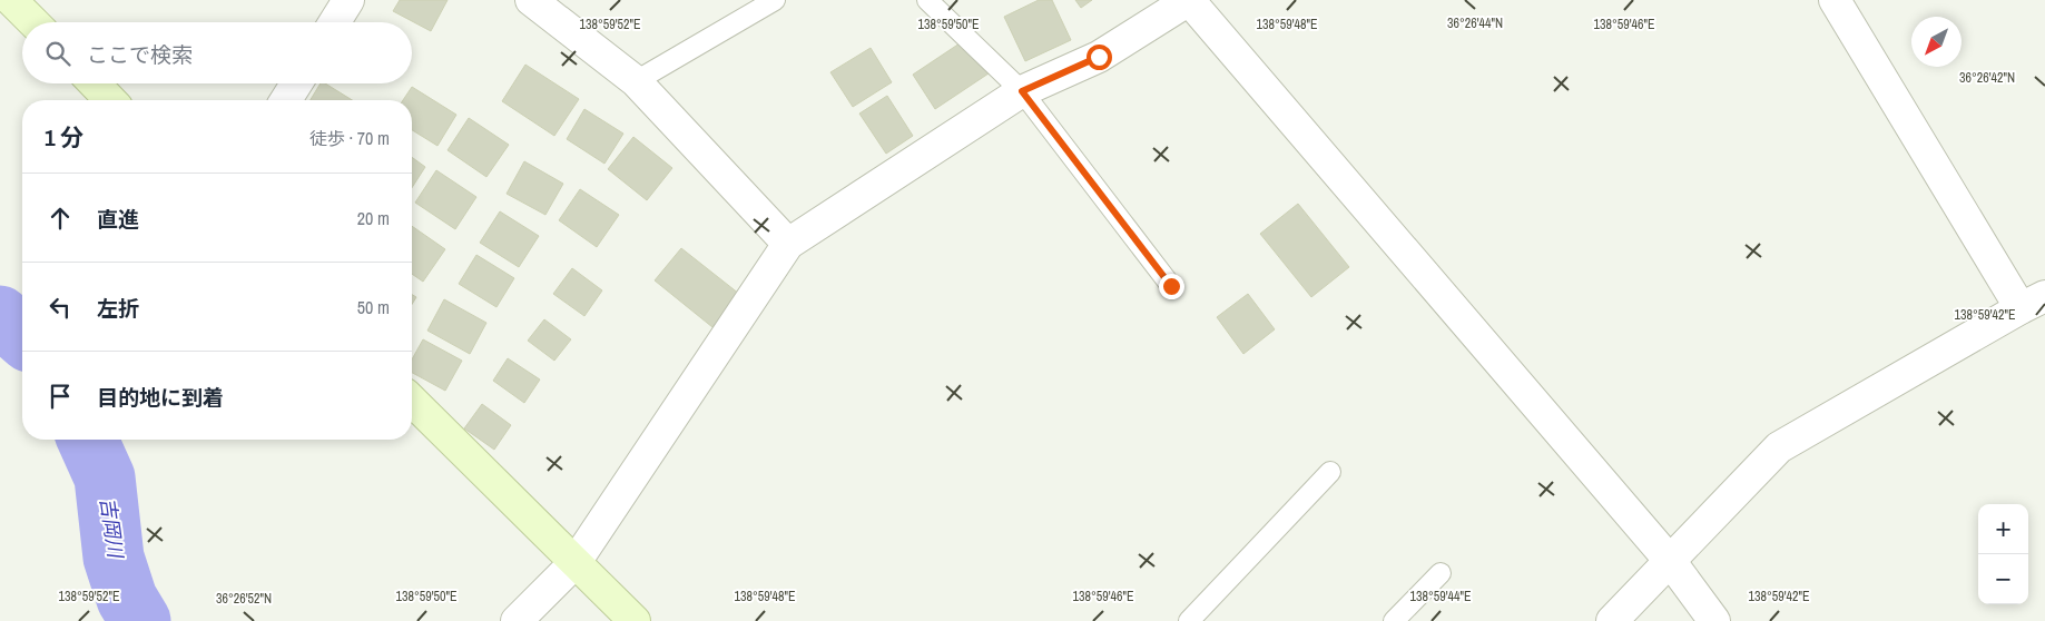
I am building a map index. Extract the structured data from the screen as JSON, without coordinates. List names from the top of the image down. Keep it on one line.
{"water":["吉岡川"],"north":"bottom left","page":{"search":"ここで検索","heading":["1 分","徒歩 · 70 m"],"list":[["直進","20 m"],["左折","50 m"],"目的地に到着"],"map_buttons":["+","−"]},"coordinates":["36°26'44\"N","138°59'52\"E","138°59'50\"E","138°59'48\"E","138°59'46\"E","36°26'42\"N","138°59'42\"E","138°59'44\"E","36°26'52\"N"]}
